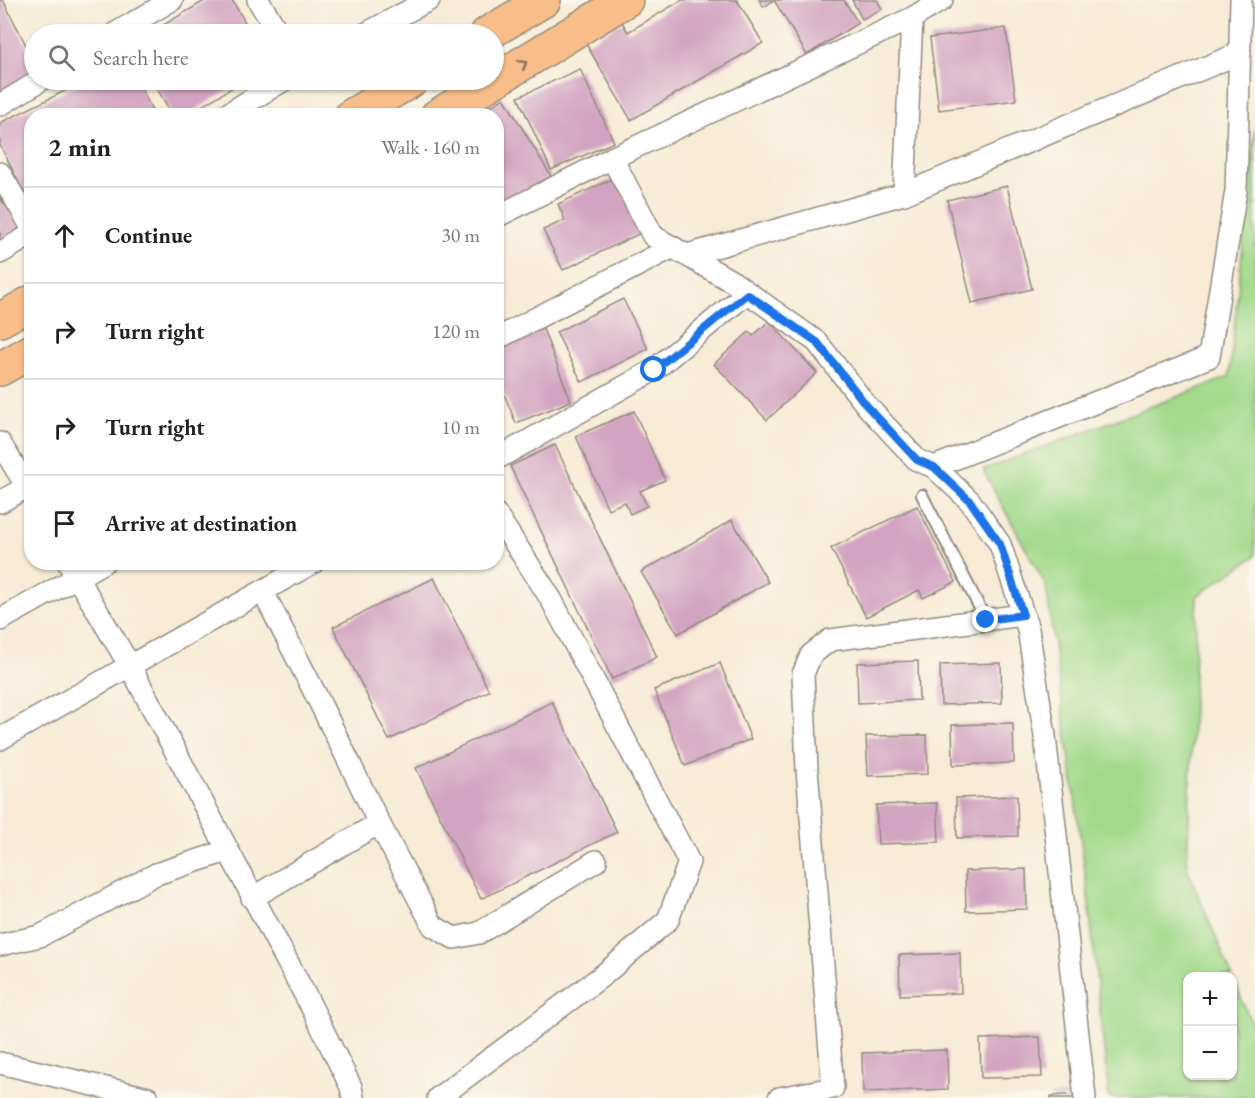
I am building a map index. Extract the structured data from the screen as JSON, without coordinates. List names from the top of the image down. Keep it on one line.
{"page":{"search":"Search here","heading":["2 min","Walk · 160 m"],"list":[["Continue","30 m"],["Turn right","120 m"],["Turn right","10 m"],"Arrive at destination"],"map_buttons":["+","−"]}}
